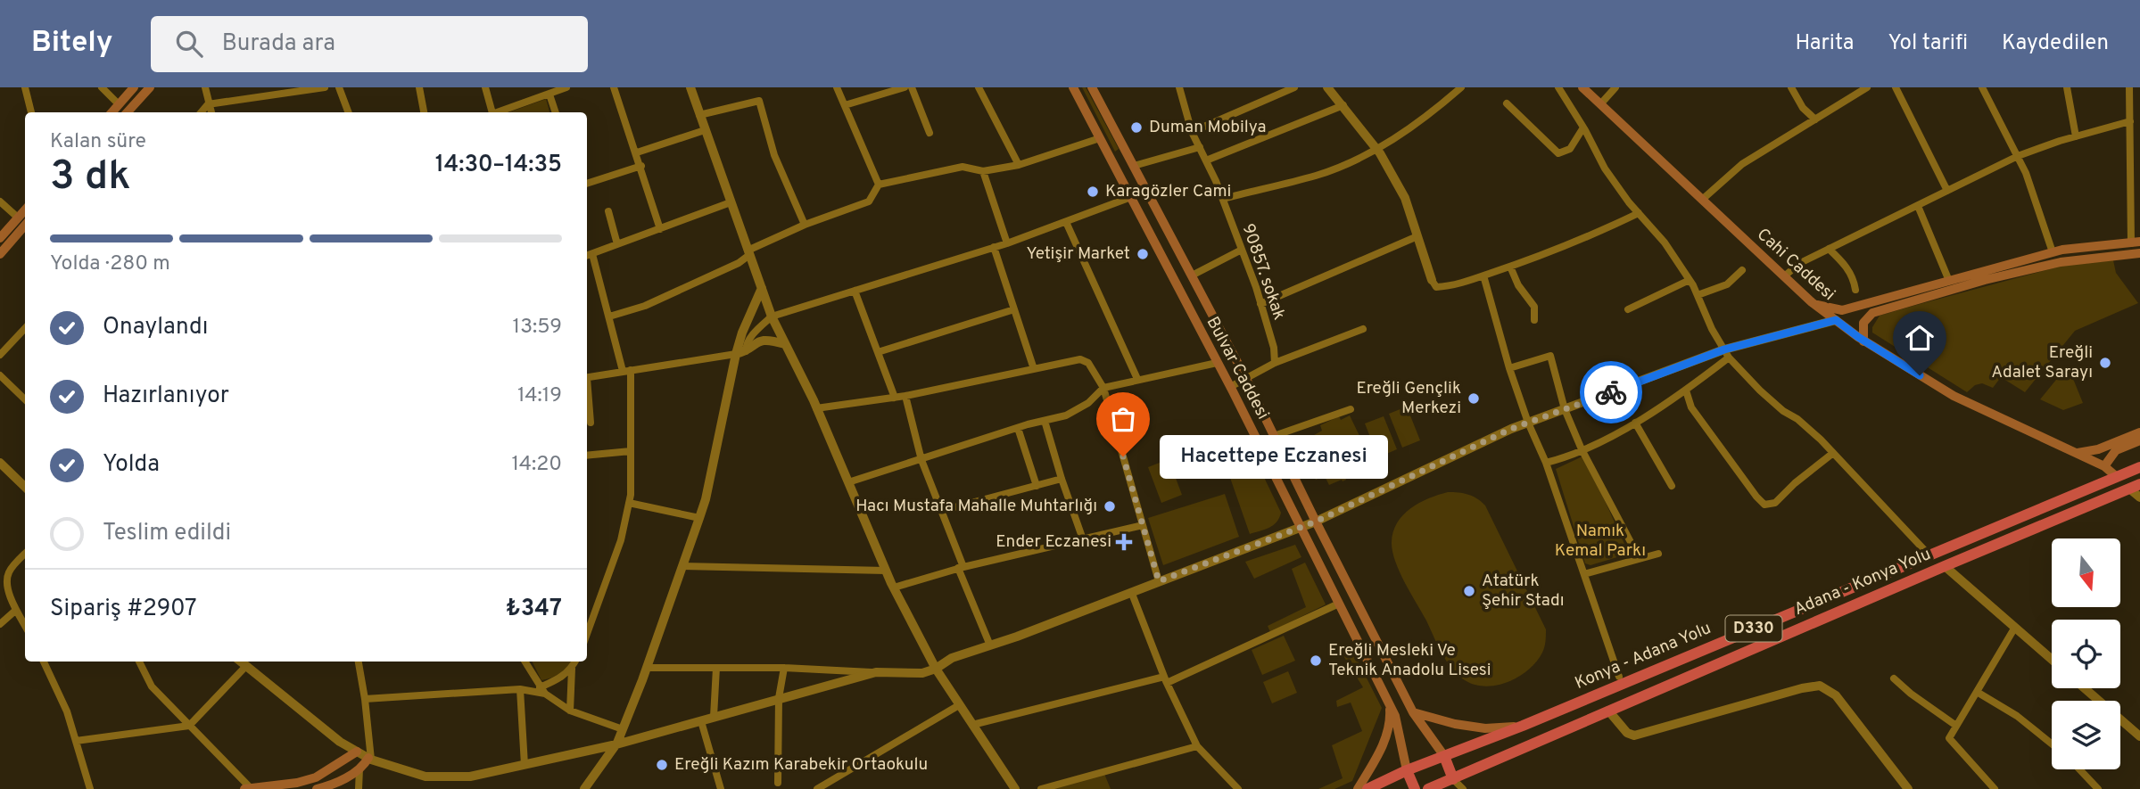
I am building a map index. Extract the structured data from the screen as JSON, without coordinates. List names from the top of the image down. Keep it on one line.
{"streets":{"highway":["Adana - Konya Yolu","D330","Konya - Adana Yolu"],"main road":["Cahi Caddesi","Bulvar Caddesi"],"street":["90857. sokak"]},"crossings":[["Cahi Caddesi","Konya - Adana Yolu"],["Bulvar Caddesi","Konya - Adana Yolu"]],"parks":["Namık Kemal Parkı"],"places":{"other":["Duman Mobilya","Karagözler Cami","Yetişir Market","Ereğli Adalet Sarayı","Ereğli Gençlik Merkezi","Hacettepe Eczanesi","Hacı Mustafa Mahalle Muhtarlığı","Atatürk Şehir Stadı","Ereğli Mesleki Ve Teknik Anadolu Lisesi","Ereğli Kazım Karabekir Ortaokulu"],"health":["Ender Eczanesi"]},"north":"bottom","page":{"header":"Bitely","search":"Burada ara","nav":["Harita","Yol tarifi","Kaydedilen"],"heading":["3 dk","Kalan süre","14:30–14:35"],"panel":["Sipariş #2907","₺347"],"bar":"Yolda · 280 m","list":[["Onaylandı","13:59"],["Hazırlanıyor","14:19"],["Yolda","14:20"],"Teslim edildi"],"bubble":"Hacettepe Eczanesi"}}
